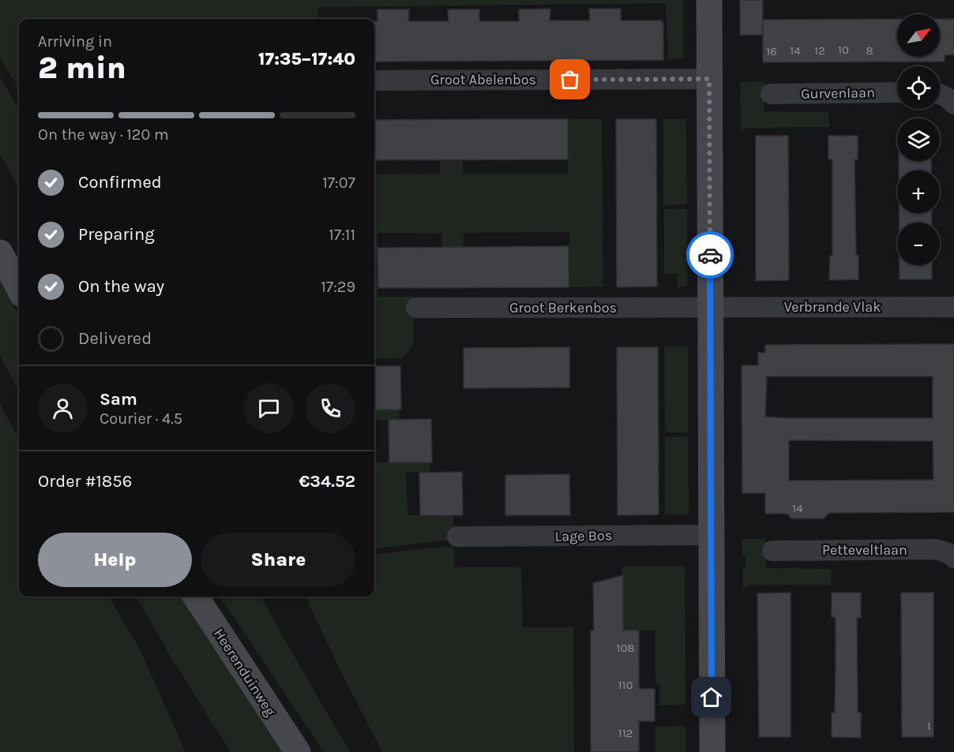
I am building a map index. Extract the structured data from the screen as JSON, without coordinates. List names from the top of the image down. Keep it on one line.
{"streets":{"street":["Groot Abelenbos","Gurvenlaan","Verbrande Vlak","Groot Berkenbos","Lage Bos","Petteveltlaan","Heerenduinweg"]},"crossings":[["Verbrande Vlak","Groot Berkenbos"]],"house_numbers":["10","14","12","8","16","14","108","110","1","112"],"north":"top right","page":{"map_buttons":["+","−"],"heading":["2 min","Arriving in","17:35–17:40"],"panel":["Sam","Courier · 4.5","Order #1856","€34.52"],"bar":"On the way · 120 m","list":[["Confirmed","17:07"],["Preparing","17:11"],["On the way","17:29"],"Delivered"],"buttons":["Help","Share"]}}
